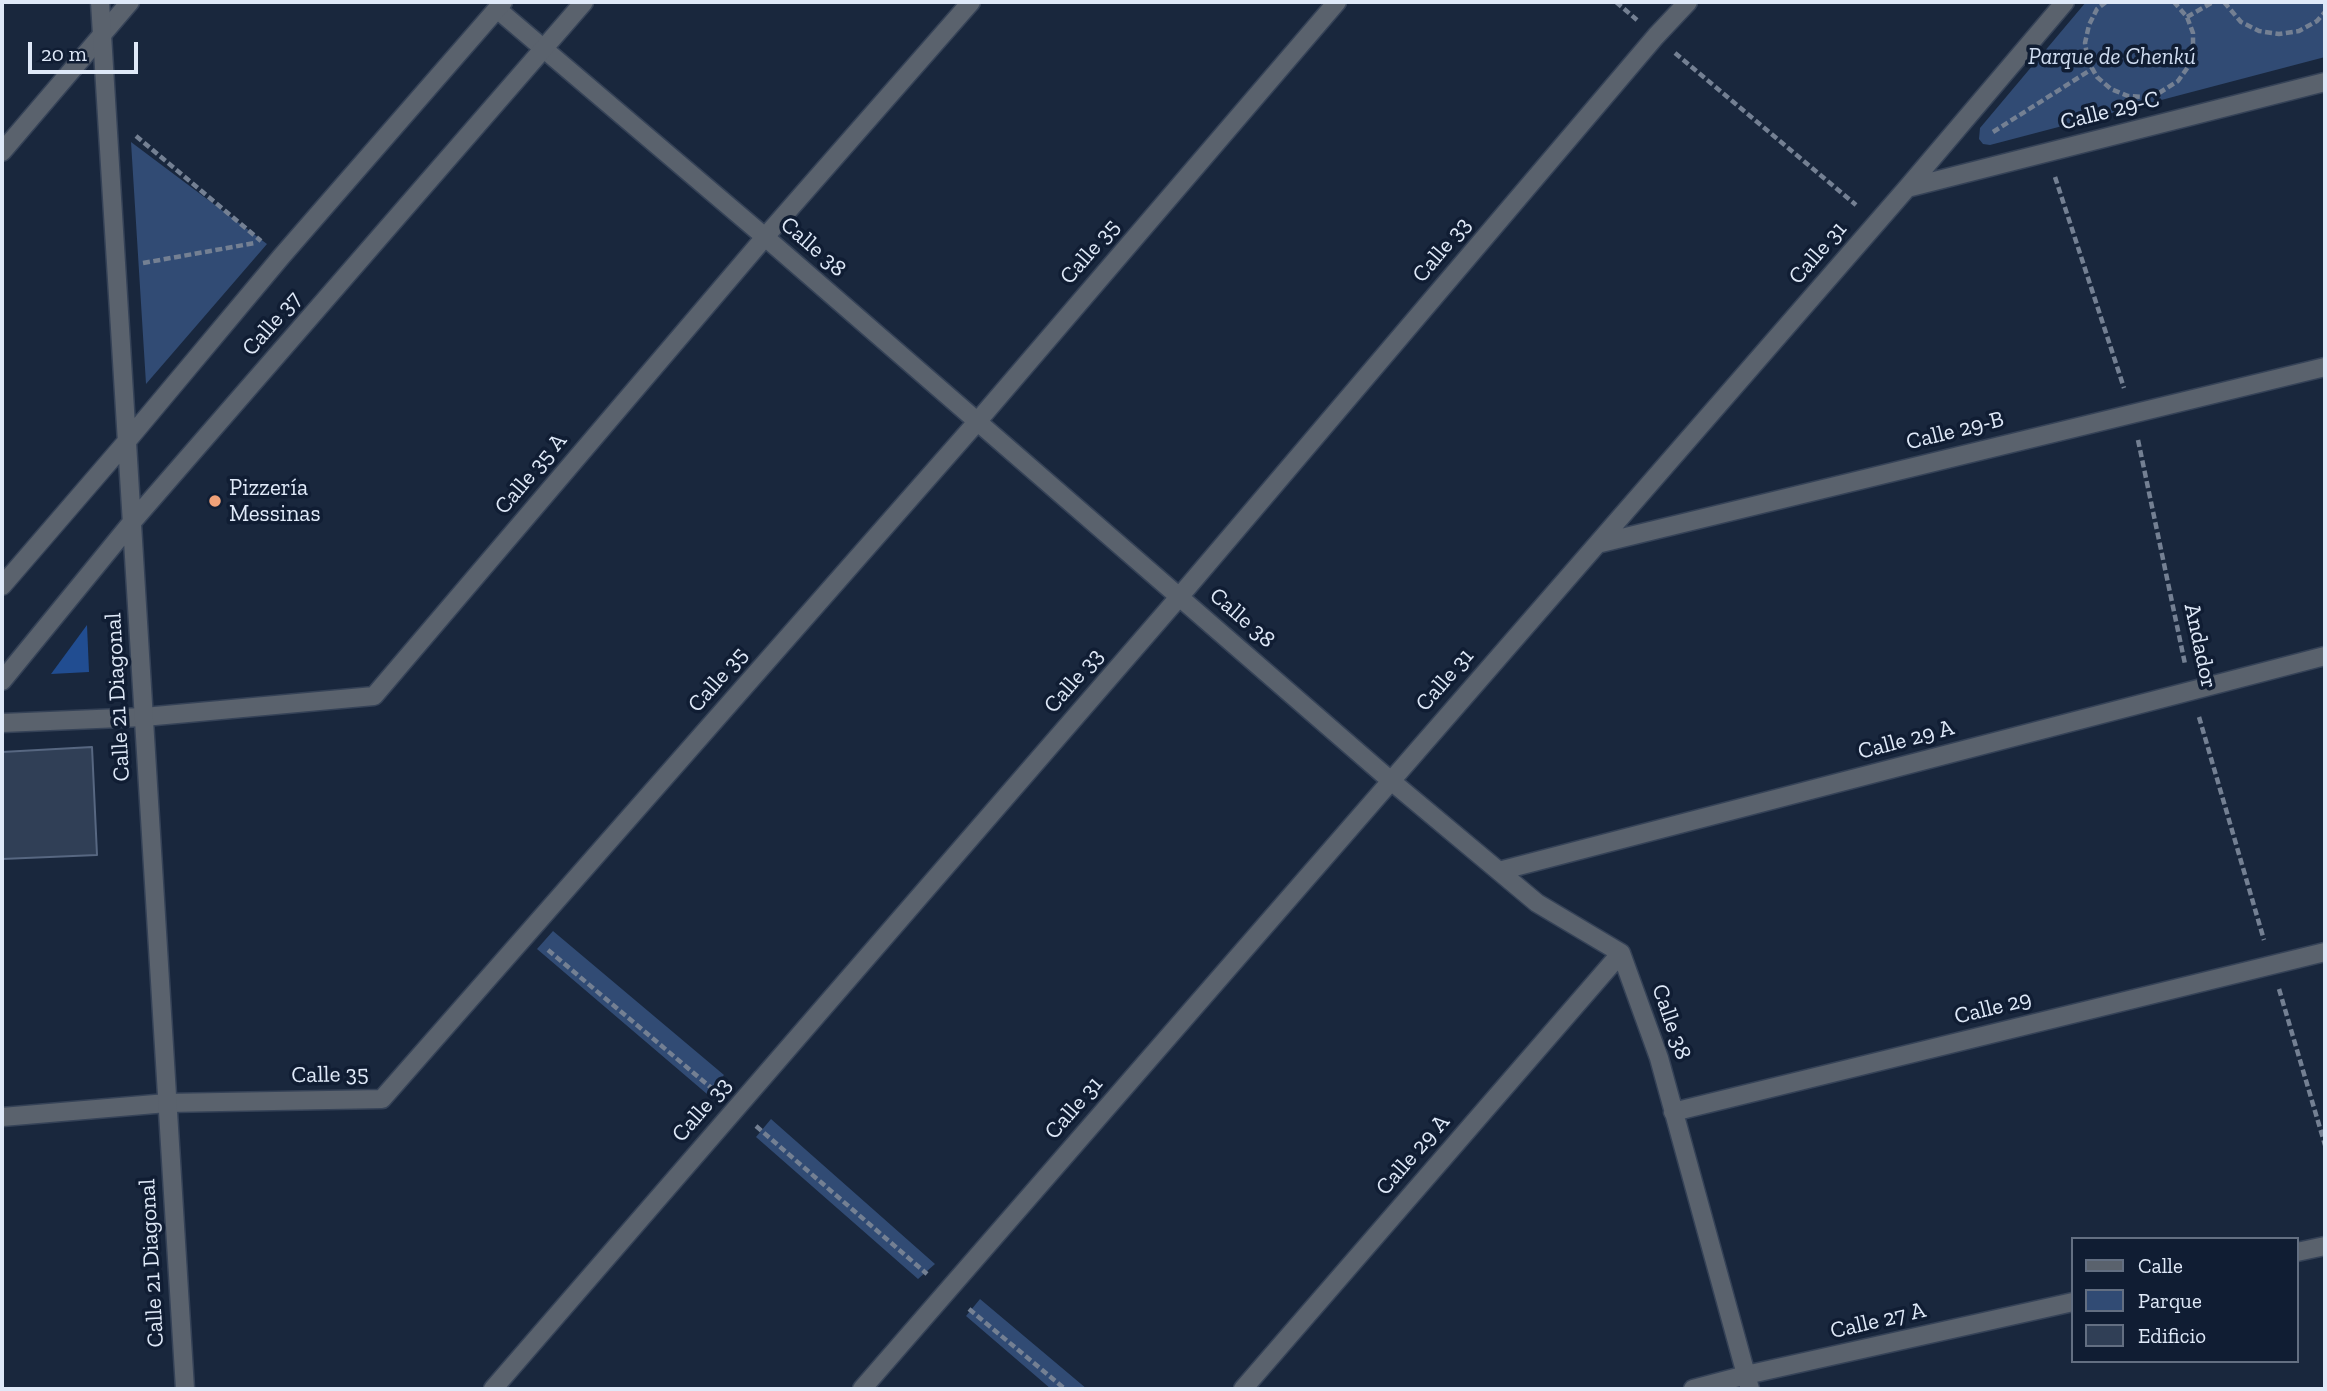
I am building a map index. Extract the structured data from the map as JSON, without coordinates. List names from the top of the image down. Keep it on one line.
{"streets":{"street":["Calle 29-C","Calle 38","Calle 33","Calle 35","Calle 31","Calle 37","Calle 29-B","Calle 35 A","Calle 21 Diagonal","Calle 29 A","Calle 29","Calle 27 A"],"path":["Andador"]},"crossings":[["Calle 29-C","Calle 31"],["Calle 29-C","Andador"],["Calle 38","Calle 33"],["Calle 38","Calle 35"],["Calle 38","Calle 31"],["Calle 38","Calle 37"],["Calle 38","Calle 35 A"],["Calle 38","Calle 29 A"],["Calle 38","Calle 29"],["Calle 38","Calle 27 A"],["Calle 35","Calle 21 Diagonal"],["Calle 31","Calle 29-B"],["Calle 37","Calle 21 Diagonal"],["Calle 29-B","Andador"],["Calle 35 A","Calle 21 Diagonal"],["Andador","Calle 29 A"],["Andador","Calle 29"]],"parks":["Parque de Chenkú"],"places":["Pizzería Messinas"],"legend":["Calle","Parque","Edificio"],"scale_bar":"20 m"}
